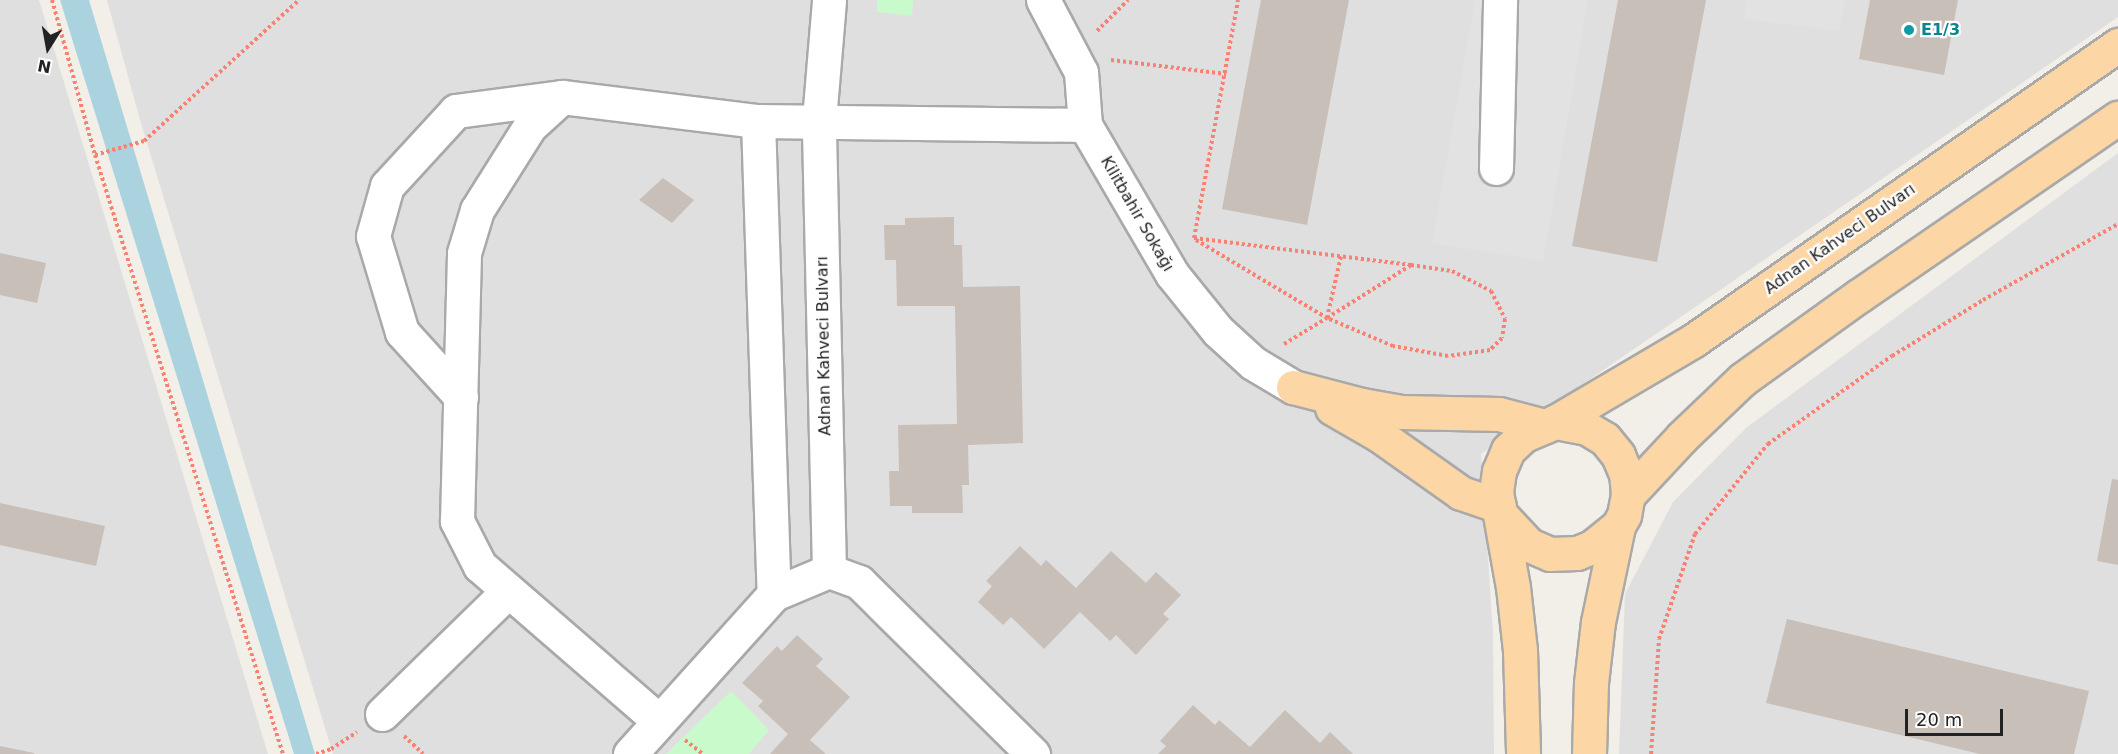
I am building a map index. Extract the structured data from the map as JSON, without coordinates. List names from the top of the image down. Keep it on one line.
{"streets":{"main road":["Adnan Kahveci Bulvarı"],"street":["Kilitbahir Sokağı"]},"places":["E1/3"],"scale_bar":"20 m","north":"bottom"}
